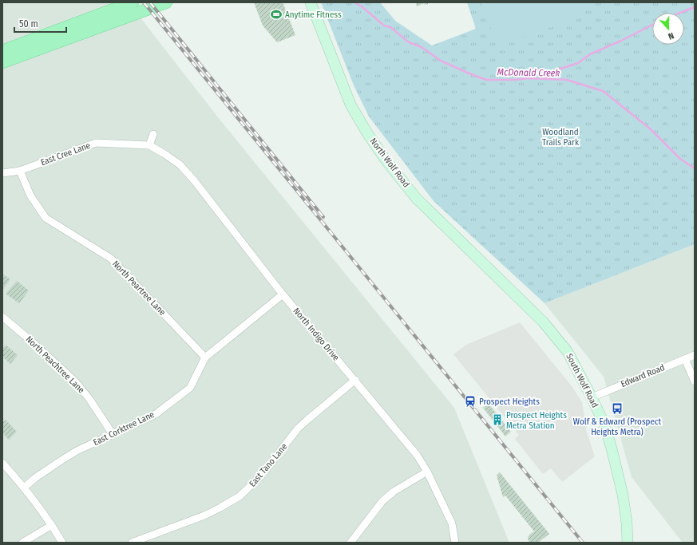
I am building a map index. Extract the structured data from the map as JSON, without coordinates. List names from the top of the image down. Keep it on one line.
{"streets":{"main road":["North Wolf Road","South Wolf Road"],"street":["East Cree Lane","North Peartree Lane","North Indigo Drive","North Peachtree Lane","Edward Road","East Corktree Lane","East Tano Lane"]},"crossings":[["East Cree Lane","North Peartree Lane"],["East Cree Lane","North Indigo Drive"],["North Wolf Road","South Wolf Road"],["North Peartree Lane","East Corktree Lane"],["North Indigo Drive","East Corktree Lane"],["North Indigo Drive","East Tano Lane"],["North Peachtree Lane","East Corktree Lane"],["Edward Road","South Wolf Road"]],"water":["McDonald Creek"],"parks":["Woodland Trails Park"],"places":{"sports":["Anytime Fitness"],"station":["Prospect Heights"],"bus stop":["Wolf & Edward (Prospect Heights Metra)"],"building":["Prospect Heights Metra Station"]},"scale_bar":"50 m","north":"bottom"}
